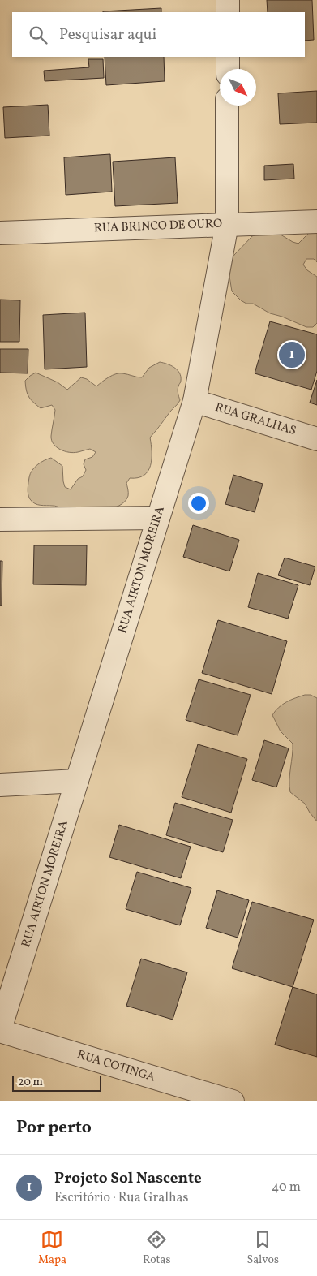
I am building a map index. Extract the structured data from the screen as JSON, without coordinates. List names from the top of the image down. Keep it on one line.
{"streets":{"street":["RUA BRINCO DE OURO","RUA GRALHAS","RUA AIRTON MOREIRA","RUA COTINGA"]},"crossings":[["RUA BRINCO DE OURO","RUA AIRTON MOREIRA"],["RUA GRALHAS","RUA AIRTON MOREIRA"],["RUA AIRTON MOREIRA","RUA COTINGA"]],"scale_bar":"20 m","north":"bottom right","page":{"search":"Pesquisar aqui","pins":"1","scale":"20 m","heading":"Por perto","list":[{"mark":"1","name":"Projeto Sol Nascente","note":"Escritório · Rua Gralhas","value":"40 m"}],"nav":["Mapa","Rotas","Salvos"]}}
